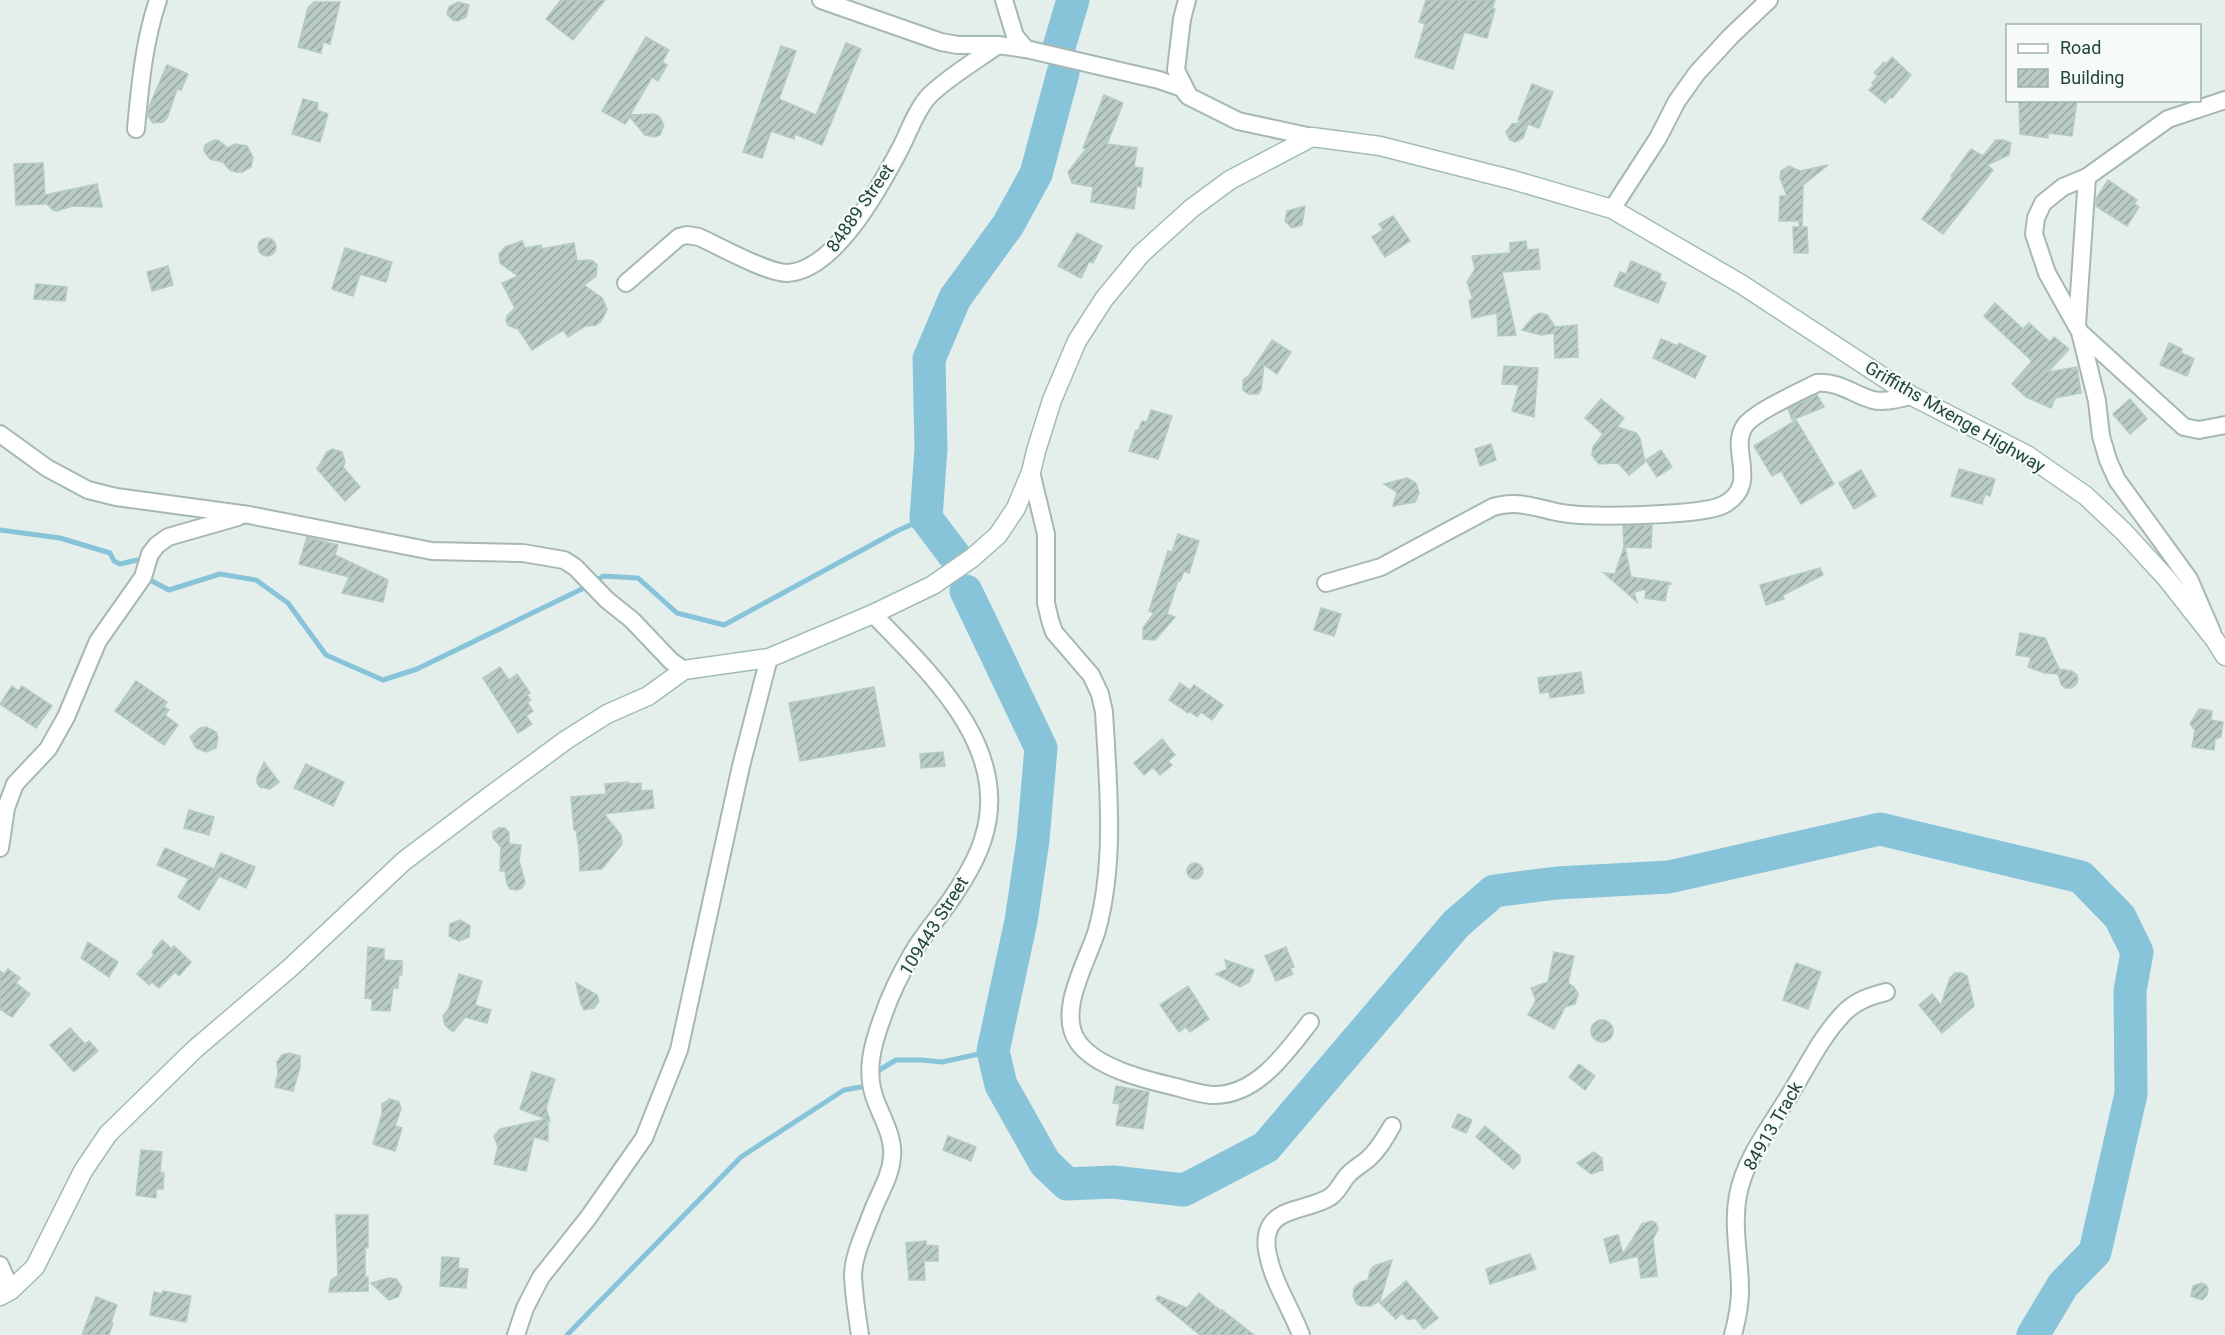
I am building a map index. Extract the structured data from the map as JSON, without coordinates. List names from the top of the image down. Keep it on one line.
{"streets":{"street":["84889 Street","Griffiths Mxenge Highway","109443 Street","84913 Track"]},"legend":["Road","Building"]}
